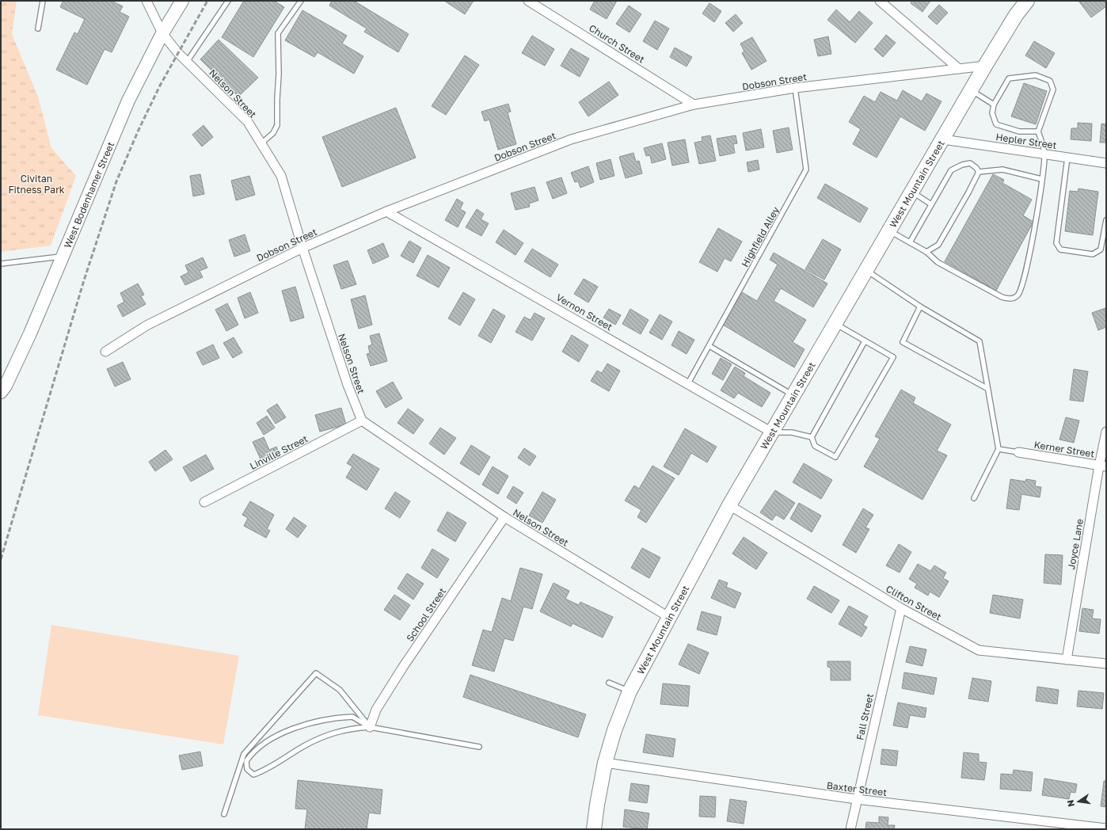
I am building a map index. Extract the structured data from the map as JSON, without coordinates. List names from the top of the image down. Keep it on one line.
{"streets":{"main road":["West Mountain Street","West Bodenhamer Street"],"street":["Church Street","Dobson Street","Nelson Street","Hepler Street","Vernon Street","Kerner Street","Linville Street","Joyce Lane","Clifton Street","School Street","Fall Street","Baxter Street"],"lane":["Highfield Alley"]},"crossings":[["Church Street","Dobson Street"],["Dobson Street","Nelson Street"],["Dobson Street","West Mountain Street"],["Dobson Street","Highfield Alley"],["Dobson Street","Vernon Street"],["Nelson Street","West Mountain Street"],["Nelson Street","West Bodenhamer Street"],["Nelson Street","Linville Street"],["Nelson Street","School Street"],["Hepler Street","West Mountain Street"],["West Mountain Street","Vernon Street"],["West Mountain Street","Clifton Street"],["West Mountain Street","Baxter Street"],["Highfield Alley","Vernon Street"],["Kerner Street","Joyce Lane"],["Joyce Lane","Clifton Street"],["Clifton Street","Fall Street"],["Fall Street","Baxter Street"]],"parks":["Civitan Fitness Park"],"north":"left"}
